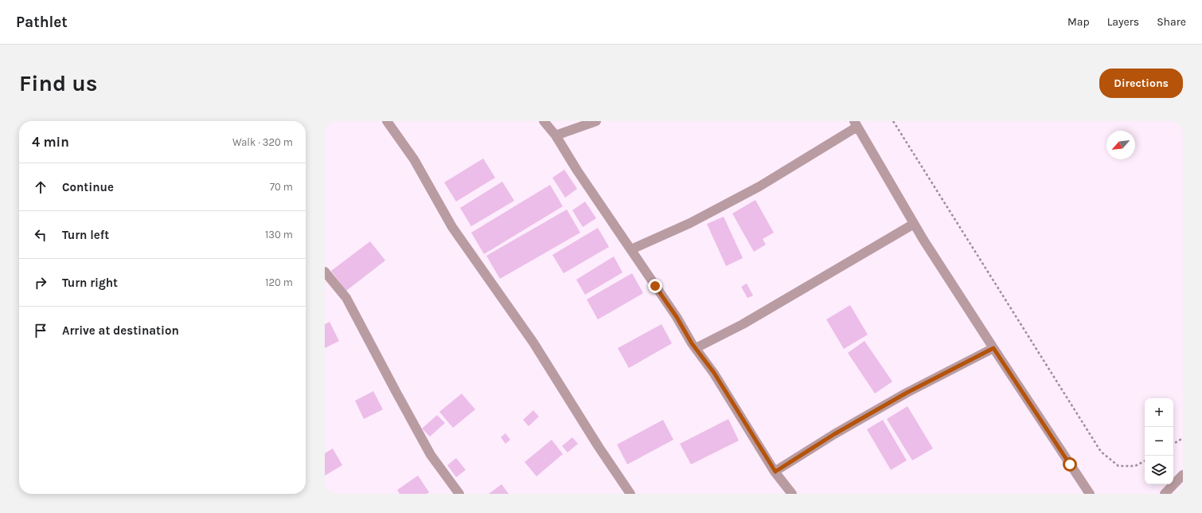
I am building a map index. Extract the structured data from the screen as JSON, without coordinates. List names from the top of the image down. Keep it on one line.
{"north":"bottom left","page":{"header":"Pathlet","nav":["Map","Layers","Share"],"buttons":"Directions","title":"Find us","heading":["4 min","Walk · 320 m"],"list":[["Continue","70 m"],["Turn left","130 m"],["Turn right","120 m"],"Arrive at destination"],"map_buttons":["+","−"]}}
